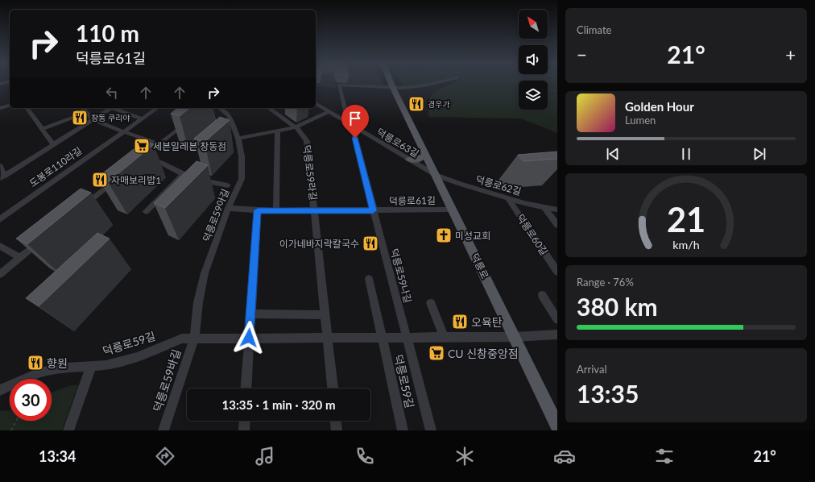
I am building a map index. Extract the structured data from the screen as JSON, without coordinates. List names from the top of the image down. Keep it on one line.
{"streets":{"main road":["덕릉로"],"street":["덕릉로63길","도봉로110라길","덕릉로59라길","덕릉로62길","덕릉로61길","덕릉로59아길","덕릉로60길","덕릉로59나길","덕릉로59길","덕릉로59바길"]},"crossings":[["덕릉로63길","덕릉로62길"],["덕릉로63길","덕릉로"],["덕릉로63길","덕릉로59나길"],["덕릉로59라길","덕릉로61길"],["덕릉로59라길","덕릉로59길"],["덕릉로62길","덕릉로60길"],["덕릉로62길","덕릉로"],["덕릉로61길","덕릉로59아길"],["덕릉로61길","덕릉로"],["덕릉로61길","덕릉로59나길"],["덕릉로59아길","덕릉로59길"],["덕릉로59아길","덕릉로59바길"],["덕릉로","덕릉로59길"],["덕릉로59나길","덕릉로59길"],["덕릉로59길","덕릉로59바길"]],"places":{"restaurant":["경우가","창동 쿠리야","자매보리밥1","이가네바지락칼국수","오육탄","향원"],"supermarket":["세븐일레븐 창동점","CU 신창중앙점"],"church":["미성교회"]},"north":"top left","page":{"tile":["Climate",["Range · 76%","380 km"],["Arrival","13:35"]],"turn":["110 m","덕릉로61길"],"heat":["−","21°","+"],"song":["Golden Hour","Lumen"],"limit":"30","trip":"13:35 · 1 min · 320 m","tabs":["13:34","21°"],"gauge":["21","km/h"]}}
